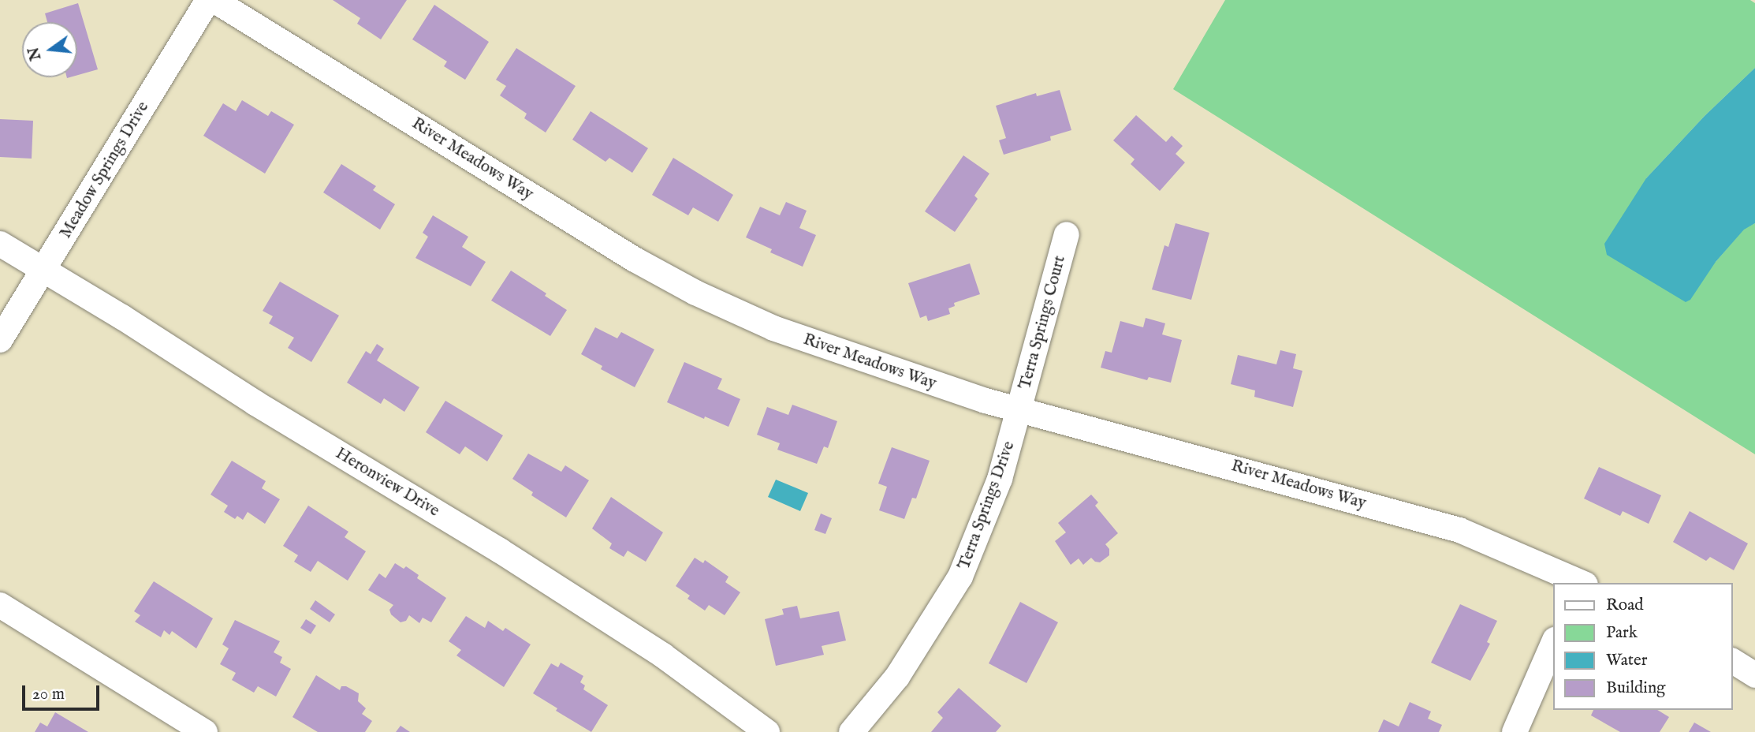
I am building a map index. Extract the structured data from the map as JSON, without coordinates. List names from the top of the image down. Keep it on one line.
{"streets":{"street":["River Meadows Way","Meadow Springs Drive","Terra Springs Court","Heronview Drive","Terra Springs Drive"]},"crossings":[["River Meadows Way","Terra Springs Court"],["River Meadows Way","Terra Springs Drive"],["Meadow Springs Drive","Heronview Drive"],["Terra Springs Court","Terra Springs Drive"]],"legend":["Road","Park","Water","Building"],"scale_bar":"20 m","north":"left"}
